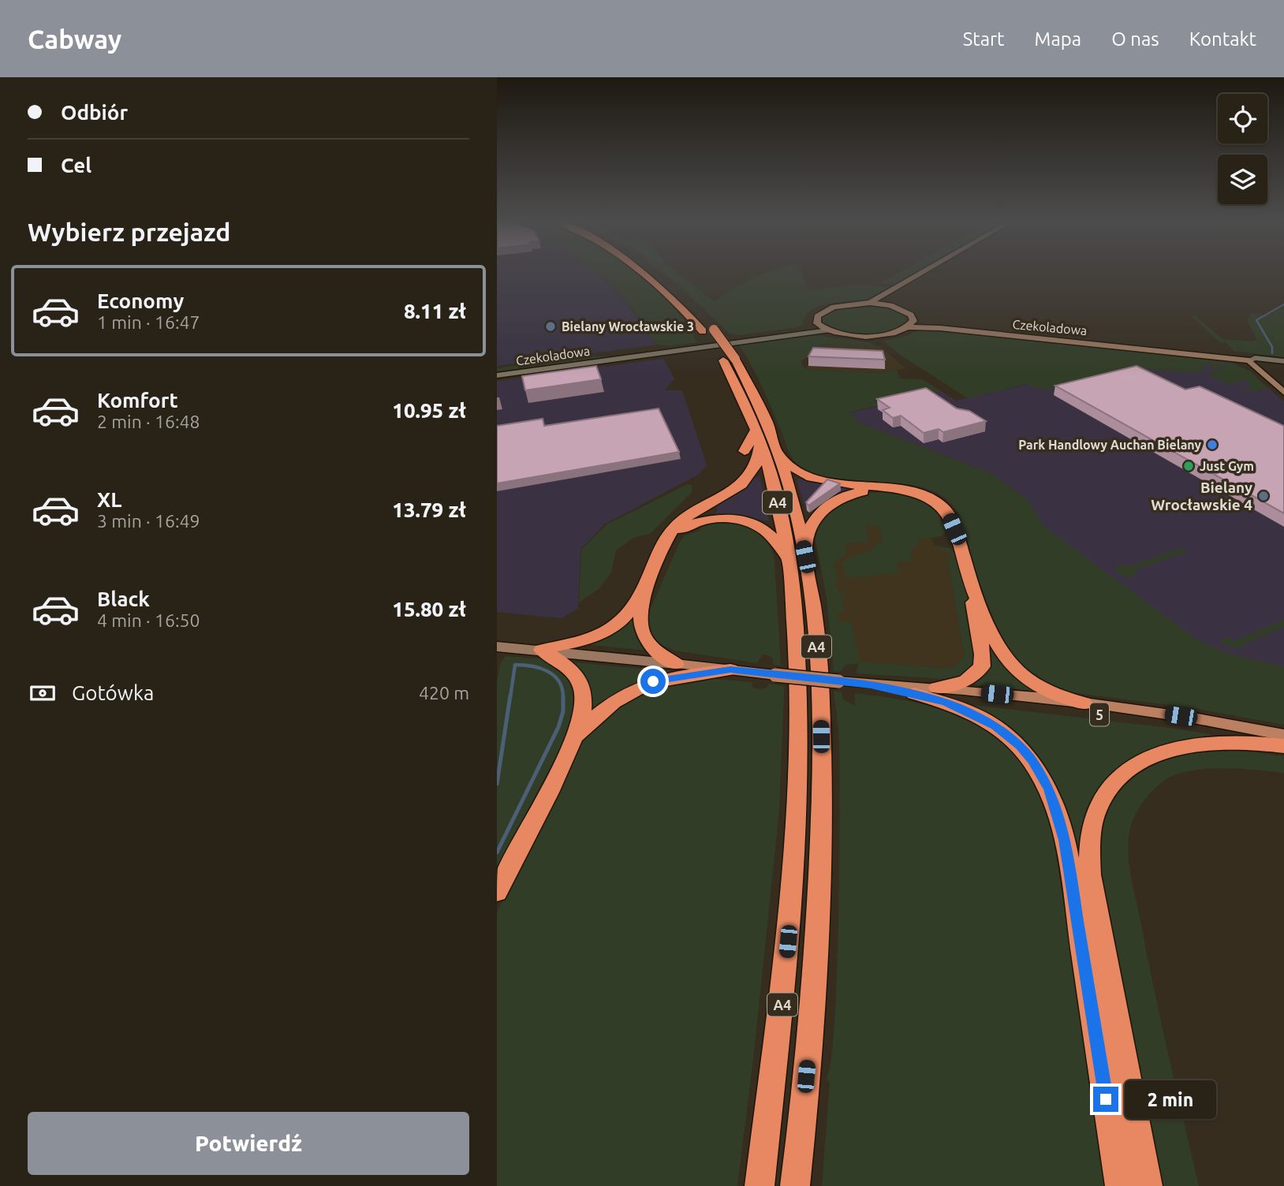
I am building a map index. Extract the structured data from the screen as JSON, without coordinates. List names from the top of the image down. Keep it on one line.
{"streets":{"highway":["A4","А4"],"main road":["Czekoladowa","5"]},"crossings":[["A4","А4"]],"places":["Bielany Wrocławskie 3","Park Handlowy Auchan Bielany","Just Gym","Bielany Wrocławskie 4"],"page":{"header":"Cabway","nav":["Start","Mapa","O nas","Kontakt"],"banner":["Odbiór","Cel"],"heading":"Wybierz przejazd","list":[{"name":"Economy","note":"1 min · 16:47","value":"8.11 zł"},{"name":"Komfort","note":"2 min · 16:48","value":"10.95 zł"},{"name":"XL","note":"3 min · 16:49","value":"13.79 zł"},{"name":"Black","note":"4 min · 16:50","value":"15.80 zł"}],"pay":["Gotówka","420 m"],"bubble":"2 min","buttons":"Potwierdź"}}
